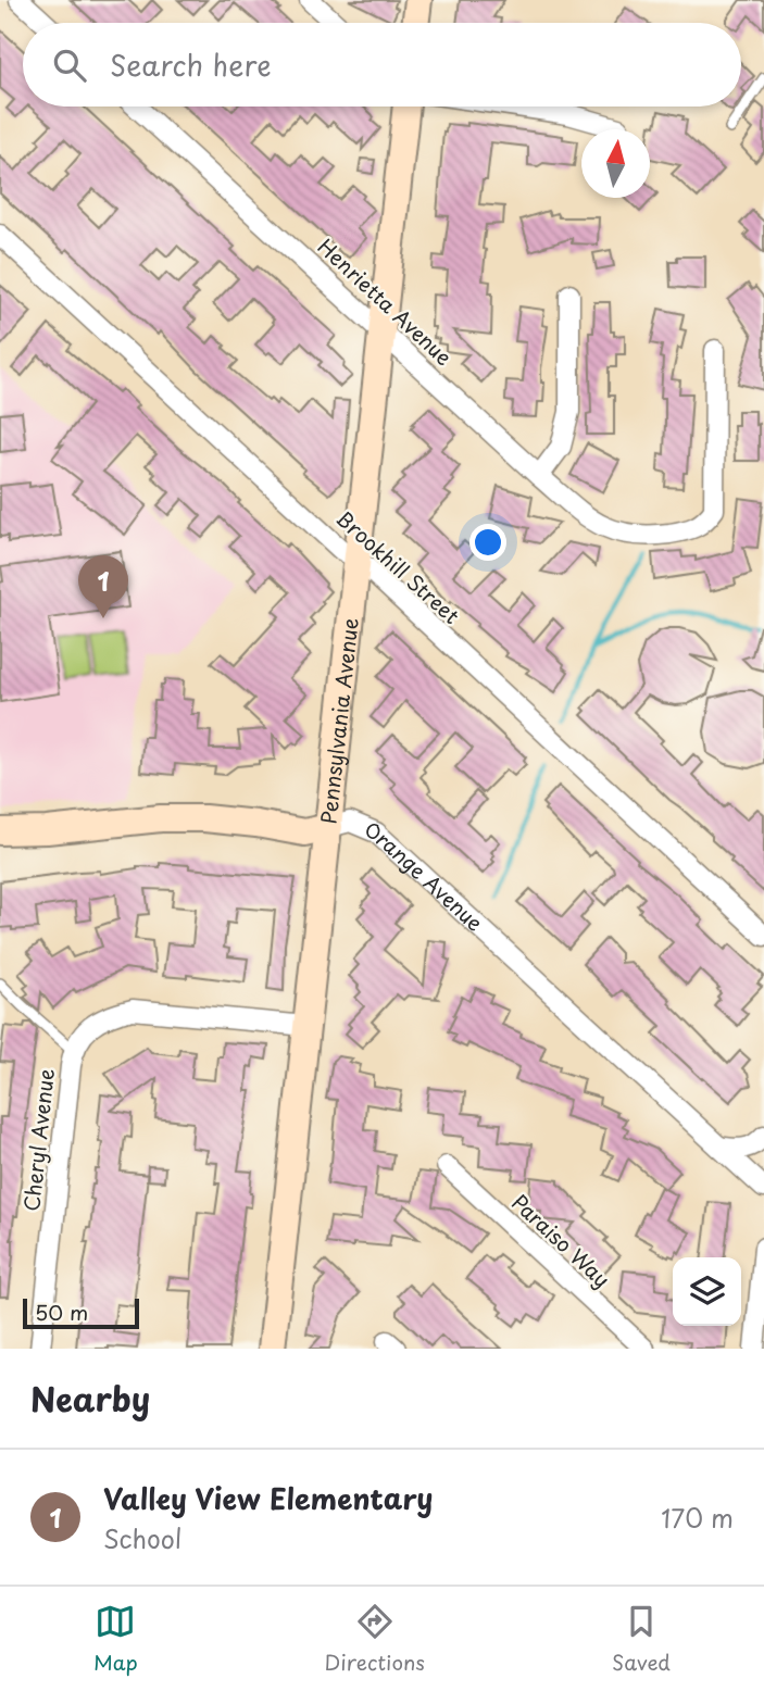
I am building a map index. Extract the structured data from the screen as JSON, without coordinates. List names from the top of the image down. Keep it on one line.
{"streets":{"main road":["Pennsylvania Avenue","Orange Avenue"],"street":["Henrietta Avenue","Brookhill Street","Cheryl Avenue","Paraiso Way"]},"crossings":[["Henrietta Avenue","Pennsylvania Avenue"],["Brookhill Street","Pennsylvania Avenue"],["Pennsylvania Avenue","Orange Avenue"],["Pennsylvania Avenue","Cheryl Avenue"]],"scale_bar":"50 m","north":"top","page":{"search":"Search here","pins":"1","scale":"50 m","heading":"Nearby","list":[{"mark":"1","name":"Valley View Elementary","note":"School","value":"170 m"}],"nav":["Map","Directions","Saved"]}}
